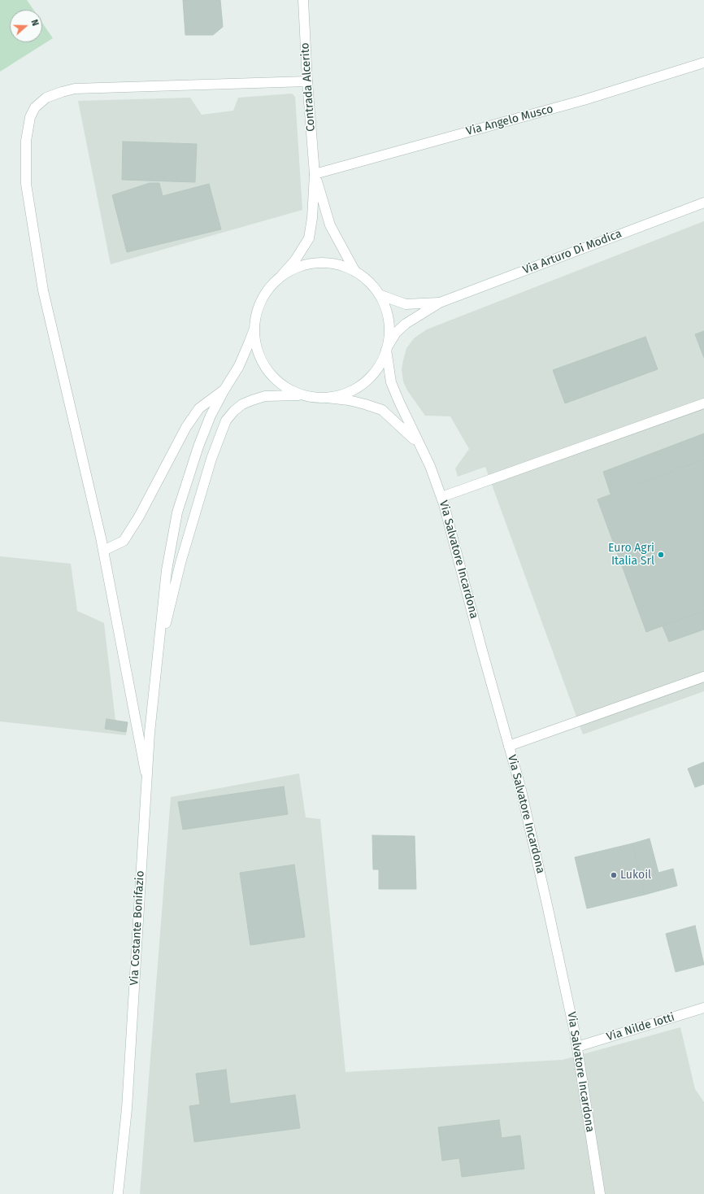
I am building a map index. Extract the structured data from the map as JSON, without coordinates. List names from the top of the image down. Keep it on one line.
{"streets":{"street":["Contrada Alcerito","Via Angelo Musco","Via Arturo Di Modica","Via Salvatore Incardona","Via Costante Bonifazio","Via Nilde Iotti"]},"crossings":[["Contrada Alcerito","Via Angelo Musco"],["Via Salvatore Incardona","Via Nilde Iotti"]],"places":["Euro Agri Italia Srl","Lukoil"],"north":"right"}
